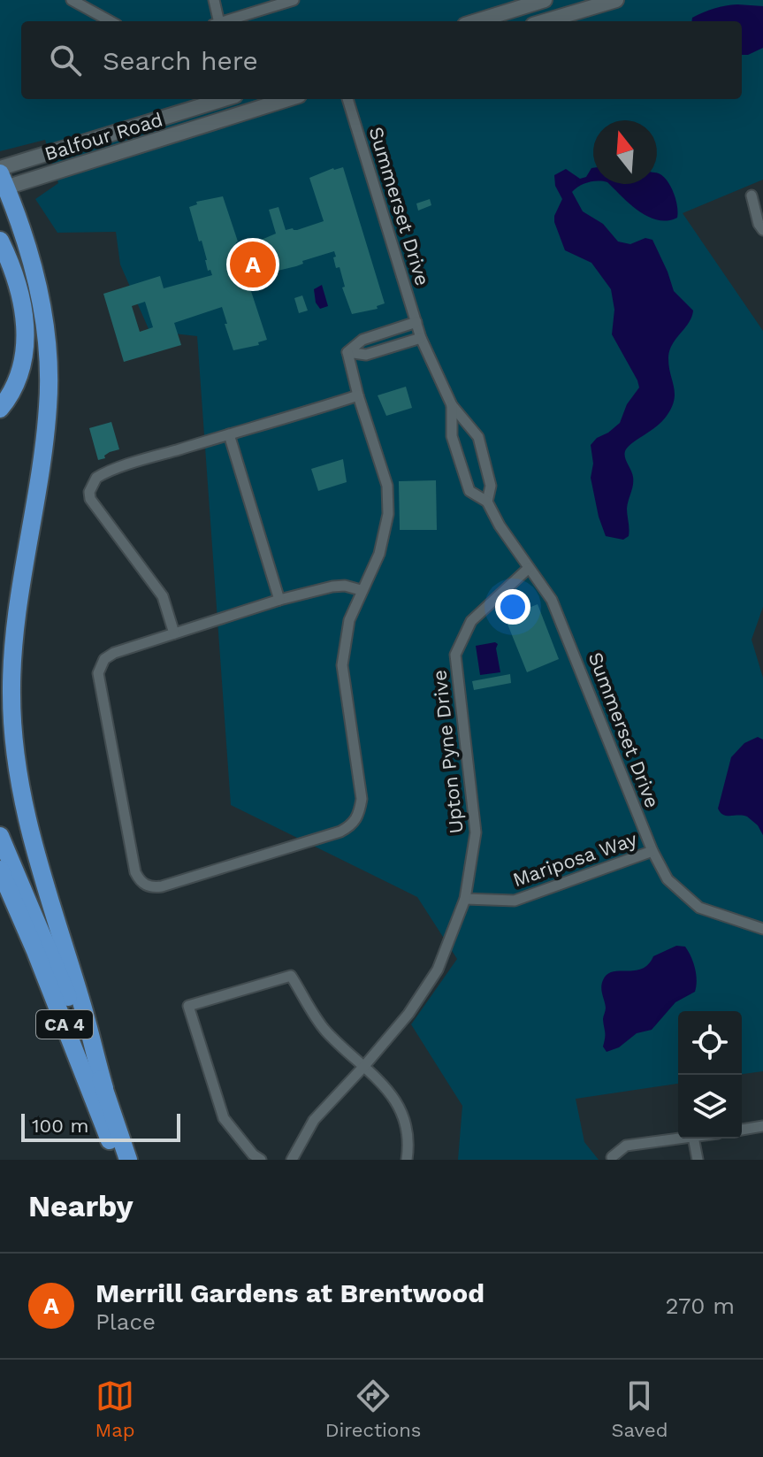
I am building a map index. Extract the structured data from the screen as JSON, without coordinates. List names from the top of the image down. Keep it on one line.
{"streets":{"highway":["CA 4"],"main road":["Balfour Road"],"street":["Summerset Drive","Upton Pyne Drive","Mariposa Way"]},"crossings":[["Summerset Drive","Upton Pyne Drive"],["Summerset Drive","Mariposa Way"],["Upton Pyne Drive","Mariposa Way"]],"scale_bar":"100 m","north":"top","page":{"search":"Search here","pins":"A","scale":"100 m","heading":"Nearby","list":[{"mark":"A","name":"Merrill Gardens at Brentwood","note":"Place","value":"270 m"}],"nav":["Map","Directions","Saved"]}}
